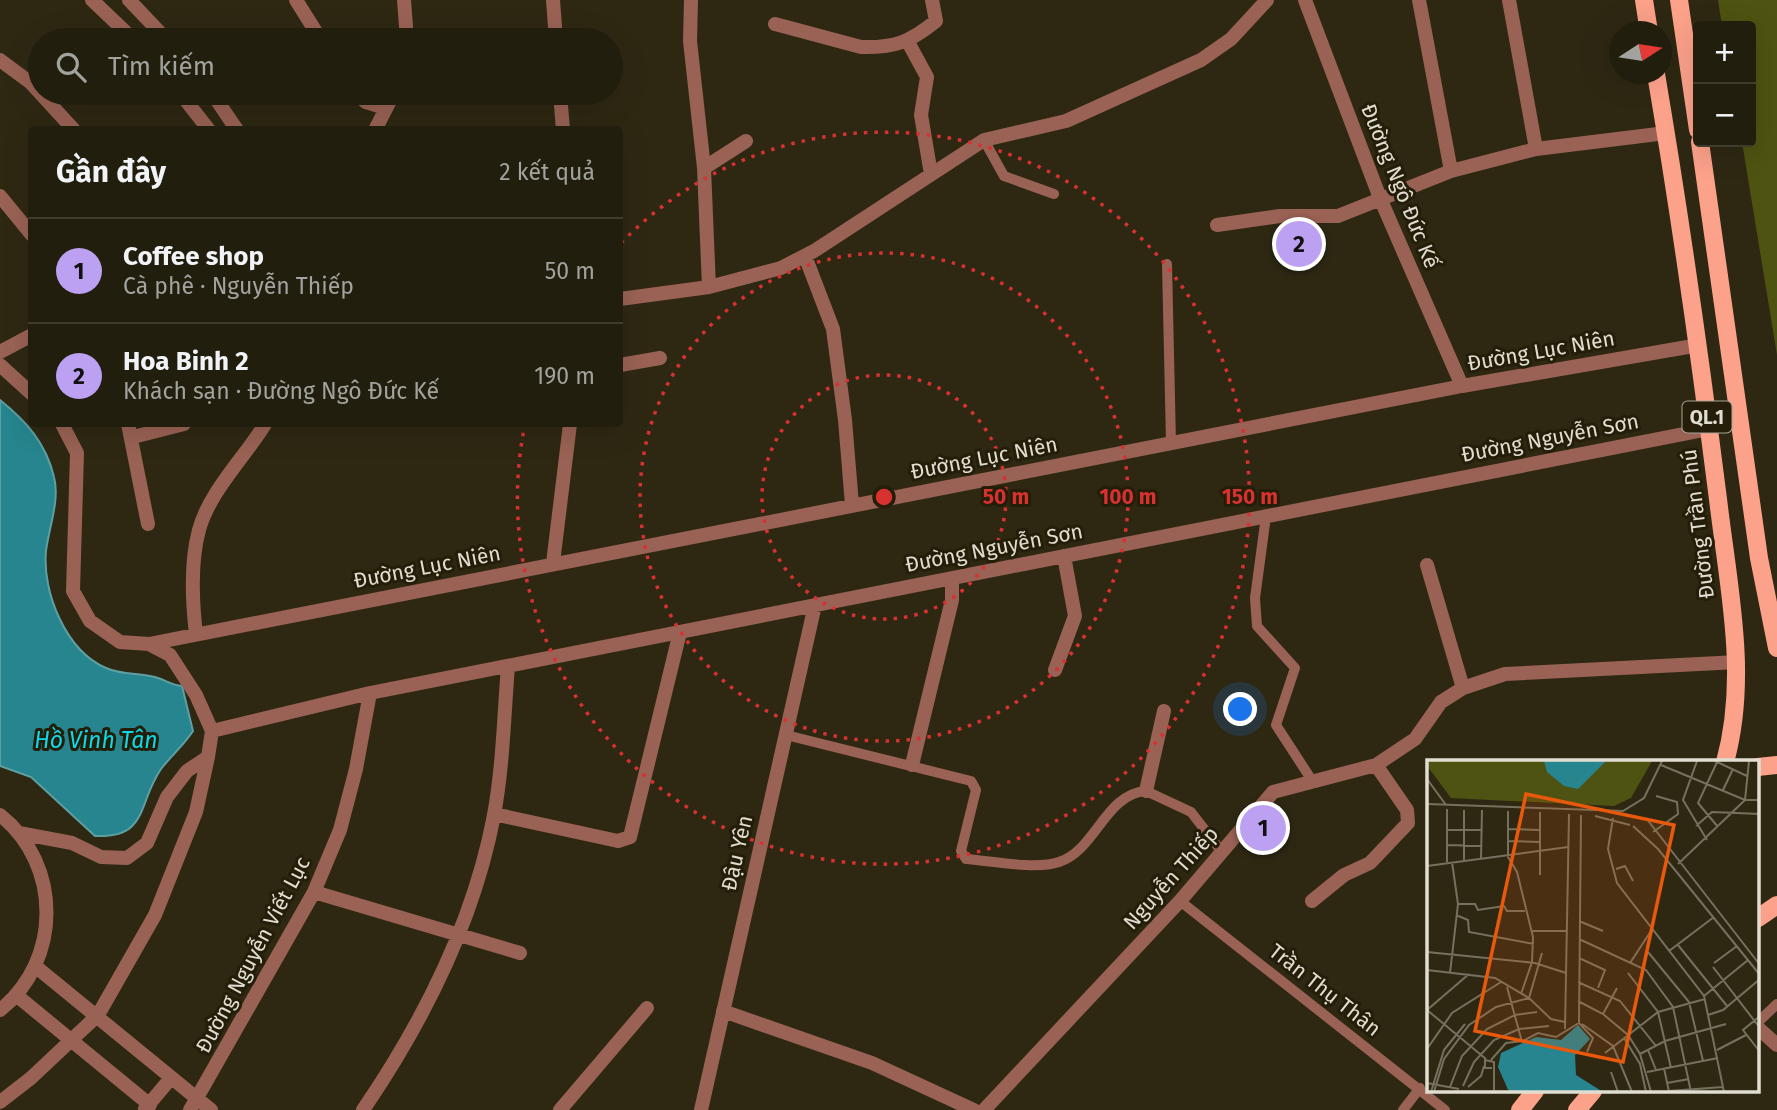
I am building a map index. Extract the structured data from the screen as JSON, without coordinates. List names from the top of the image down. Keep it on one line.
{"streets":{"main road":["QL.1","Đường Trần Phú"],"street":["Đường Ngô Đức Kế","Đường Lục Niên","Đường Nguyễn Sơn","Đậu Yên","Nguyễn Thiếp","Đường Nguyễn Viết Lục"],"lane":["Trần Thụ Thân"]},"crossings":[["Đường Ngô Đức Kế","Đường Lục Niên"],["Đường Lục Niên","Đường Trần Phú"],["Đường Nguyễn Sơn","Đường Trần Phú"],["Đường Nguyễn Sơn","Đậu Yên"],["Đường Nguyễn Sơn","Đường Nguyễn Viết Lục"],["Đường Trần Phú","Nguyễn Thiếp"],["Nguyễn Thiếp","Trần Thụ Thân"]],"water":["Hồ Vinh Tân"],"north":"right","page":{"map_buttons":["+","−"],"search":"Tìm kiếm","heading":["Gần đây","2 kết quả"],"pins":["2","1"],"list":[{"mark":"1","name":"Coffee shop","note":"Cà phê · Nguyễn Thiếp","value":"50 m"},{"mark":"2","name":"Hoa Binh 2","note":"Khách sạn · Đường Ngô Đức Kế","value":"190 m"}]},"rings":["50 m","100 m","150 m"]}
